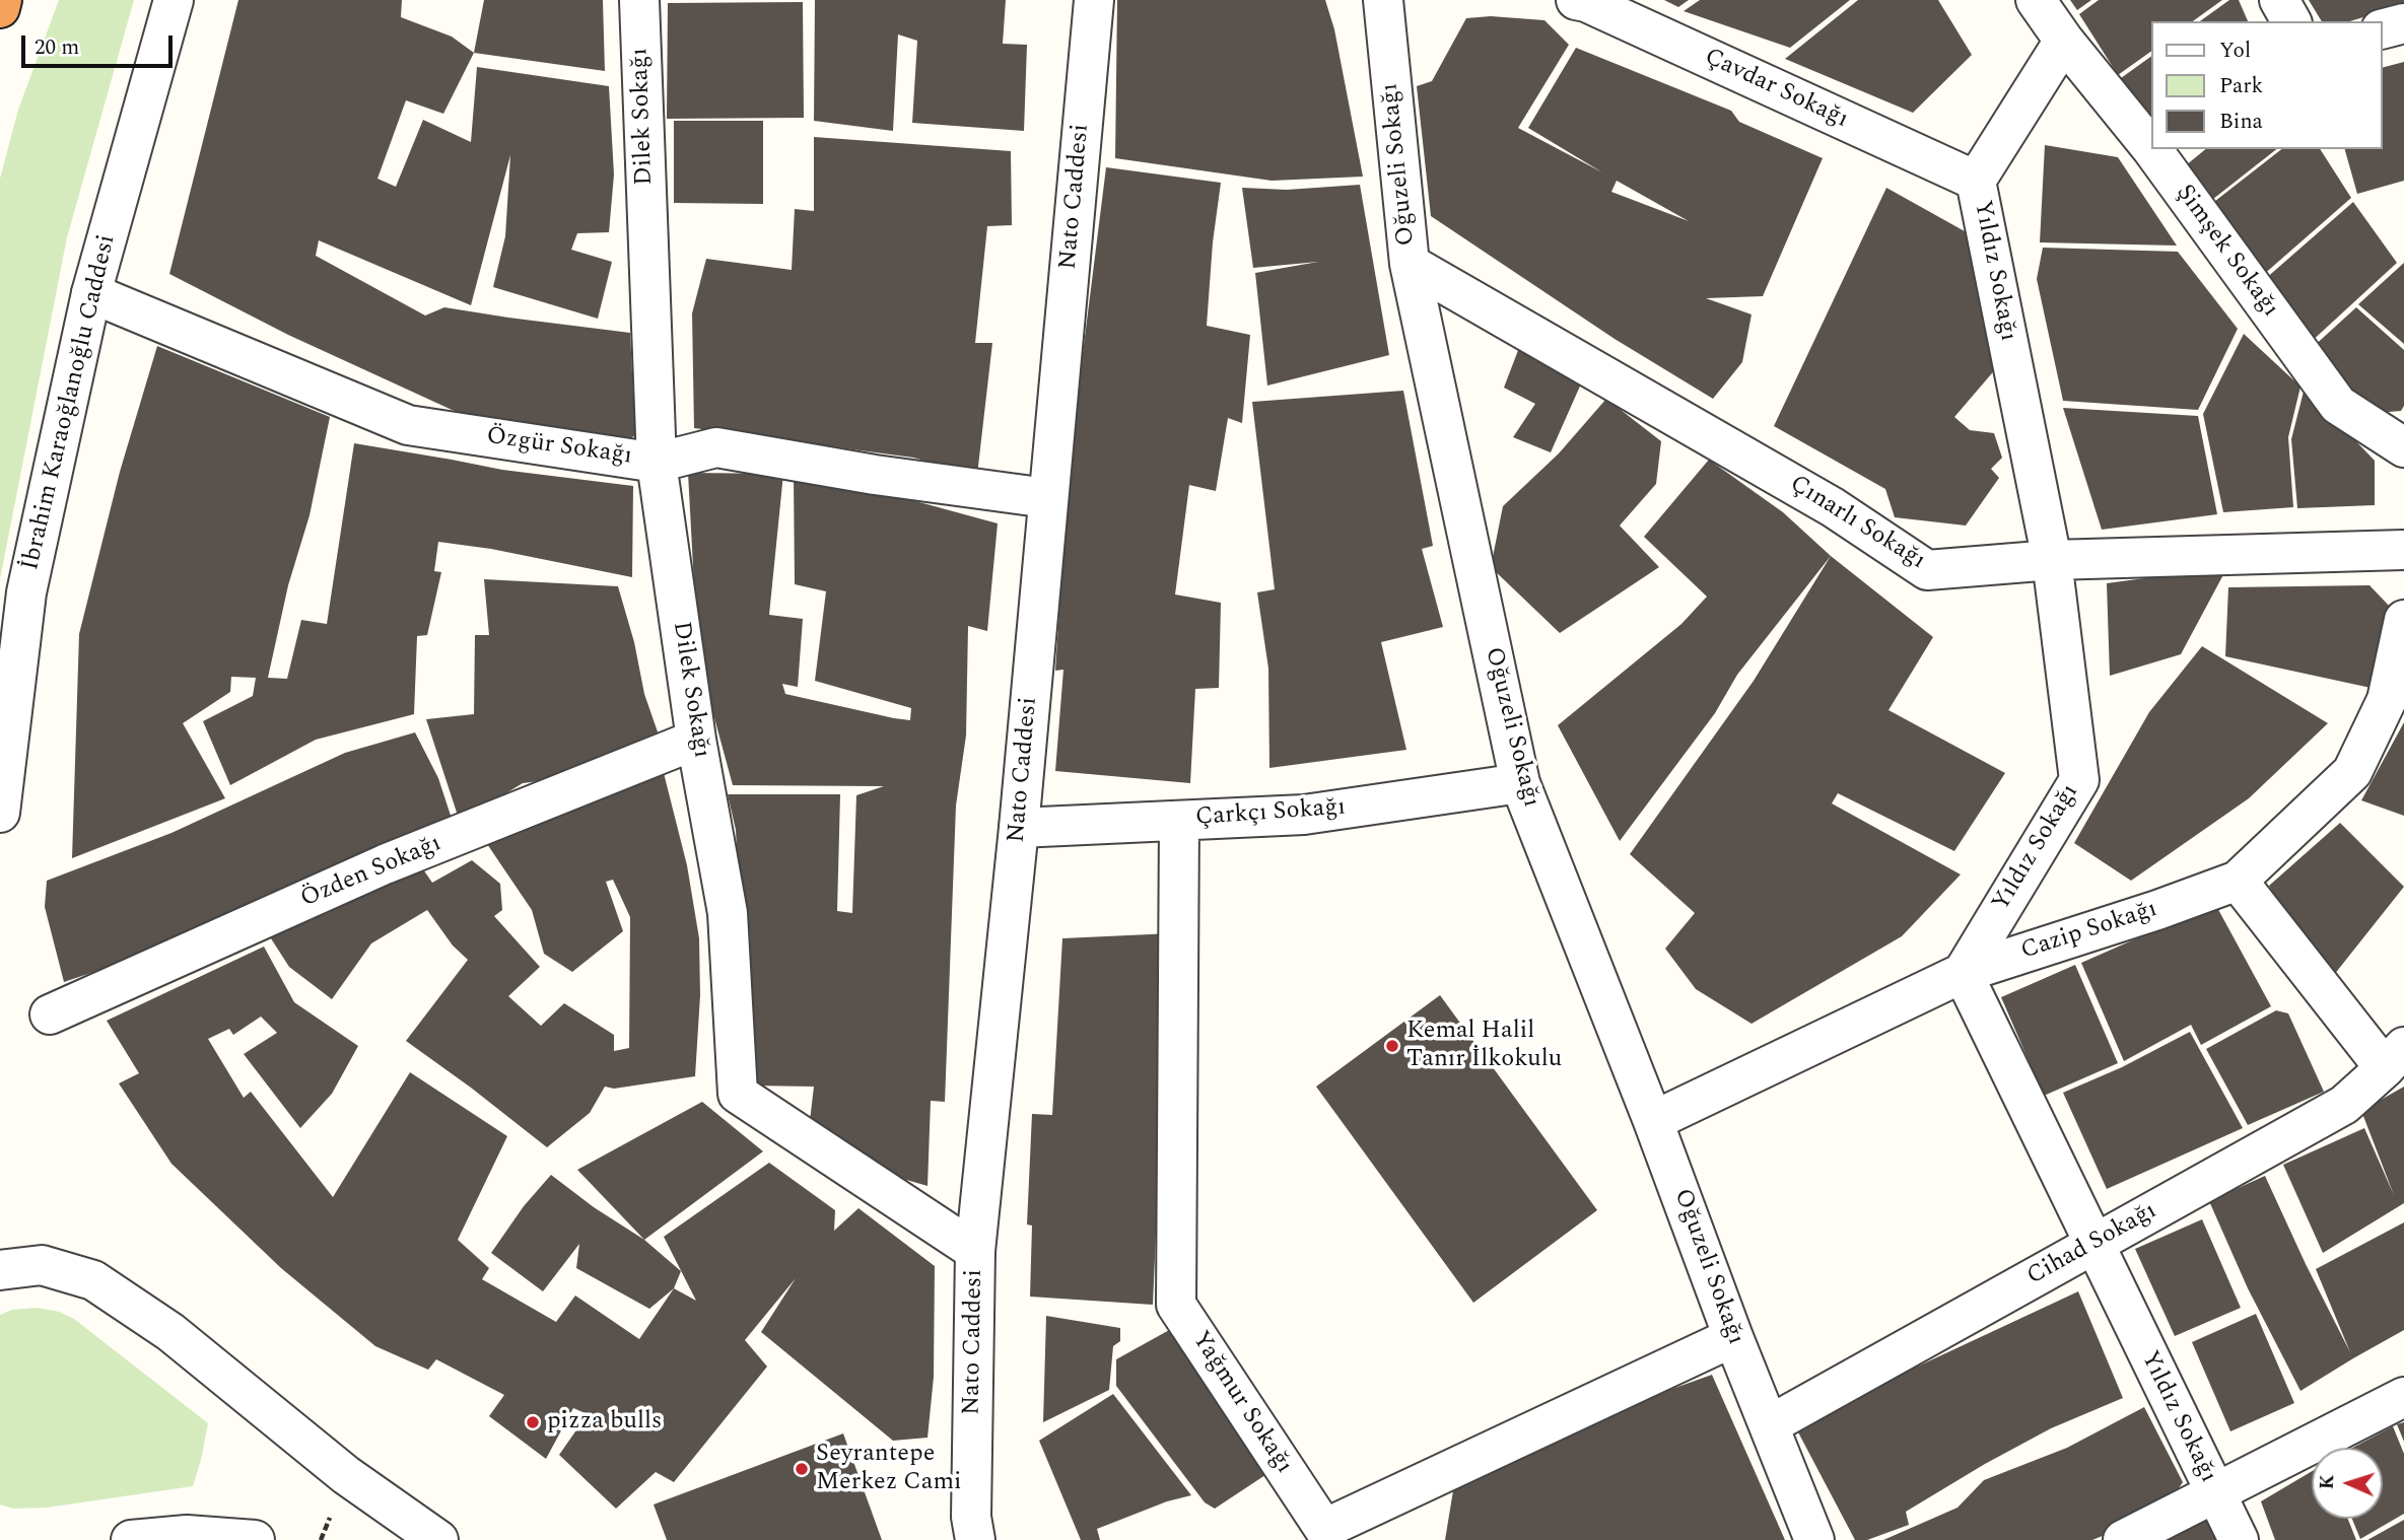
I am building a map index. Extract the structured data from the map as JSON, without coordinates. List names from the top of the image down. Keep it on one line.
{"streets":{"street":["Çavdar Sokağı","Dilek Sokağı","Oğuzeli Sokağı","Nato Caddesi","Şimşek Sokağı","Yıldız Sokağı","İbrahim Karaoğlanoğlu Caddesi","Özgür Sokağı","Çınarlı Sokağı","Çarkçı Sokağı","Özden Sokağı","Cazip Sokağı","Cihad Sokağı","Yağmur Sokağı"]},"crossings":[["Çavdar Sokağı","Yıldız Sokağı"],["Dilek Sokağı","Nato Caddesi"],["Dilek Sokağı","Özgür Sokağı"],["Dilek Sokağı","Özden Sokağı"],["Oğuzeli Sokağı","Çınarlı Sokağı"],["Oğuzeli Sokağı","Çarkçı Sokağı"],["Oğuzeli Sokağı","Cazip Sokağı"],["Oğuzeli Sokağı","Cihad Sokağı"],["Oğuzeli Sokağı","Yağmur Sokağı"],["Nato Caddesi","Özgür Sokağı"],["Nato Caddesi","Çarkçı Sokağı"],["Şimşek Sokağı","Yıldız Sokağı"],["Yıldız Sokağı","Çınarlı Sokağı"],["Yıldız Sokağı","Cazip Sokağı"],["Yıldız Sokağı","Cihad Sokağı"],["İbrahim Karaoğlanoğlu Caddesi","Özgür Sokağı"],["Çarkçı Sokağı","Yağmur Sokağı"]],"places":["Kemal Halil Tanır İlkokulu","pizza bulls","Seyrantepe Merkez Cami"],"legend":["Yol","Park","Bina"],"scale_bar":"20 m","north":"left"}
